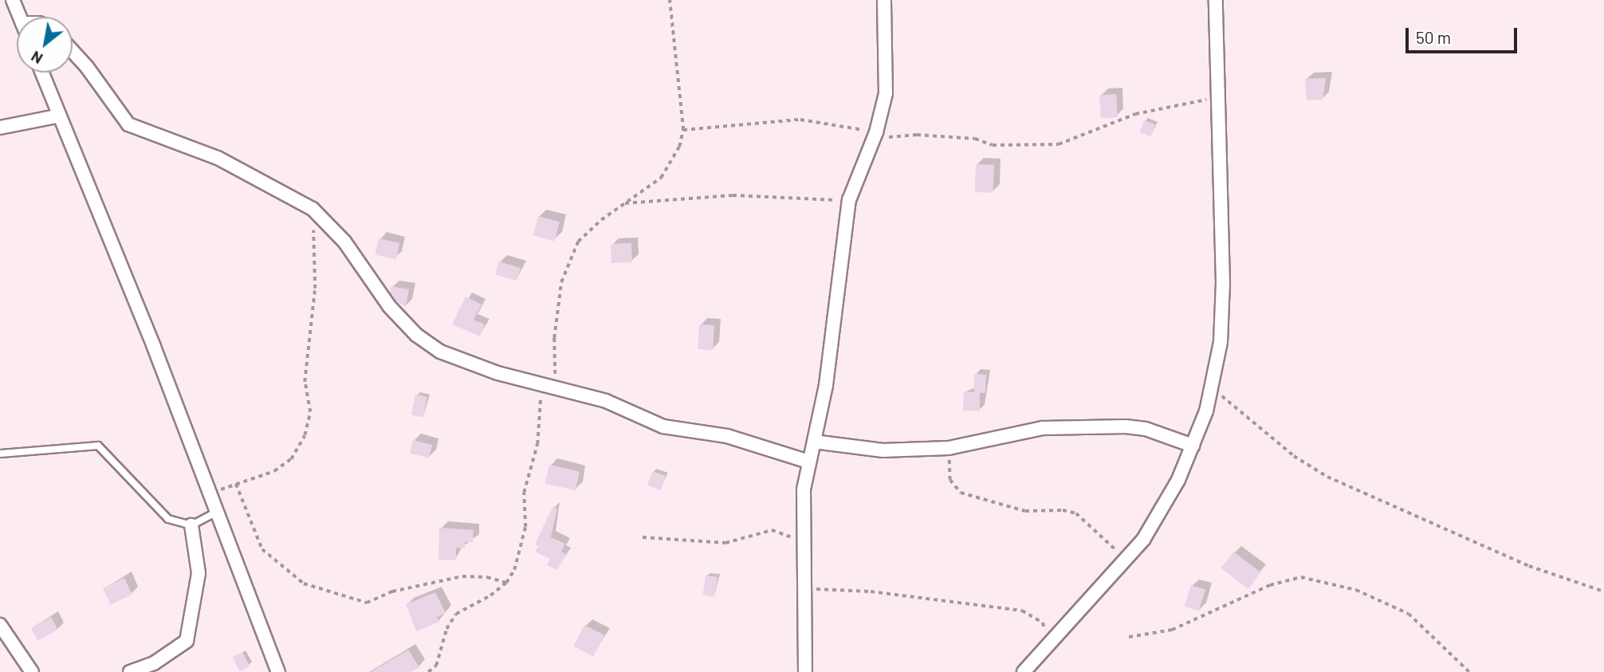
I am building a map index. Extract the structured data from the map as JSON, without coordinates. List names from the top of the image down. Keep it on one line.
{"scale_bar":"50 m","north":"bottom left"}
